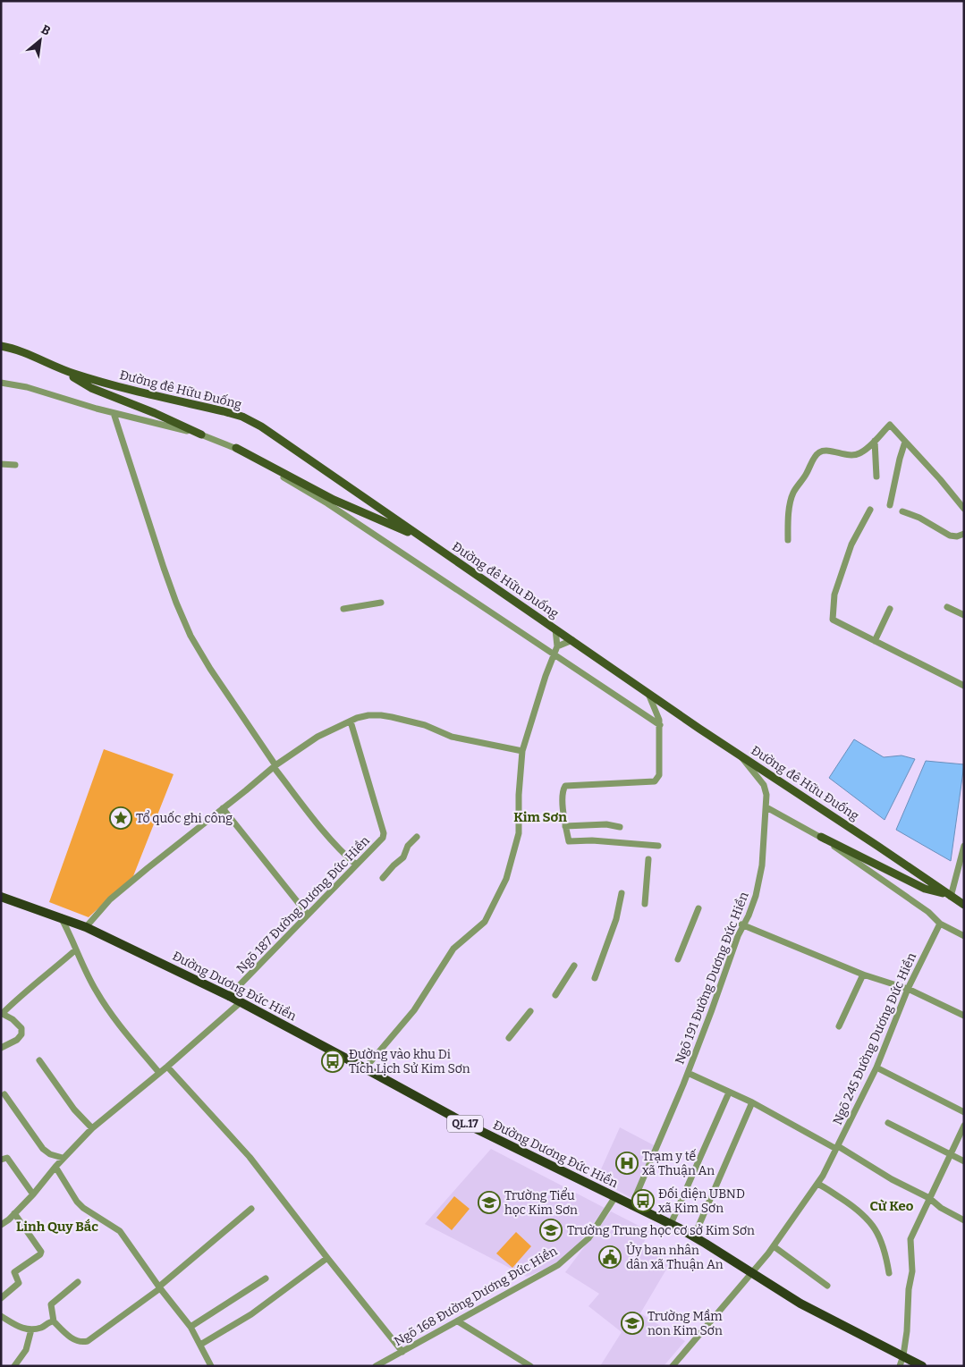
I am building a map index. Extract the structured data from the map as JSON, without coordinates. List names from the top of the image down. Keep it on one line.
{"streets":{"highway":["Đường Dương Đức Hiền","QL.17"],"main road":["Đường đê Hữu Đuống"],"street":["Ngõ 187 Đường Dương Đức Hiền","Ngõ 191 Đường Dương Đức Hiền","Ngõ 245 Đường Dương Đức Hiền","Ngõ 168 Đường Dương Đức Hiền"]},"crossings":[["Đường đê Hữu Đuống","Ngõ 191 Đường Dương Đức Hiền"],["Ngõ 187 Đường Dương Đức Hiền","Đường Dương Đức Hiền"],["Ngõ 191 Đường Dương Đức Hiền","Đường Dương Đức Hiền"],["Đường Dương Đức Hiền","Ngõ 245 Đường Dương Đức Hiền"],["Đường Dương Đức Hiền","Ngõ 168 Đường Dương Đức Hiền"]],"districts":["Kim Sơn","Cừ Keo","Linh Quy Bắc"],"places":{"place":["Tổ quốc ghi công"],"bus stop":["Đường vào khu Di Tích Lịch Sử Kim Sơn","Đối diện UBND xã Kim Sơn"],"hospital":["Trạm y tế xã Thuận An"],"school or university":["Trường Tiểu học Kim Sơn","Trường Trung học cơ sở Kim Sơn","Trường Mầm non Kim Sơn"],"public building":["Ủy ban nhân dân xã Thuận An"]},"north":"top right"}
